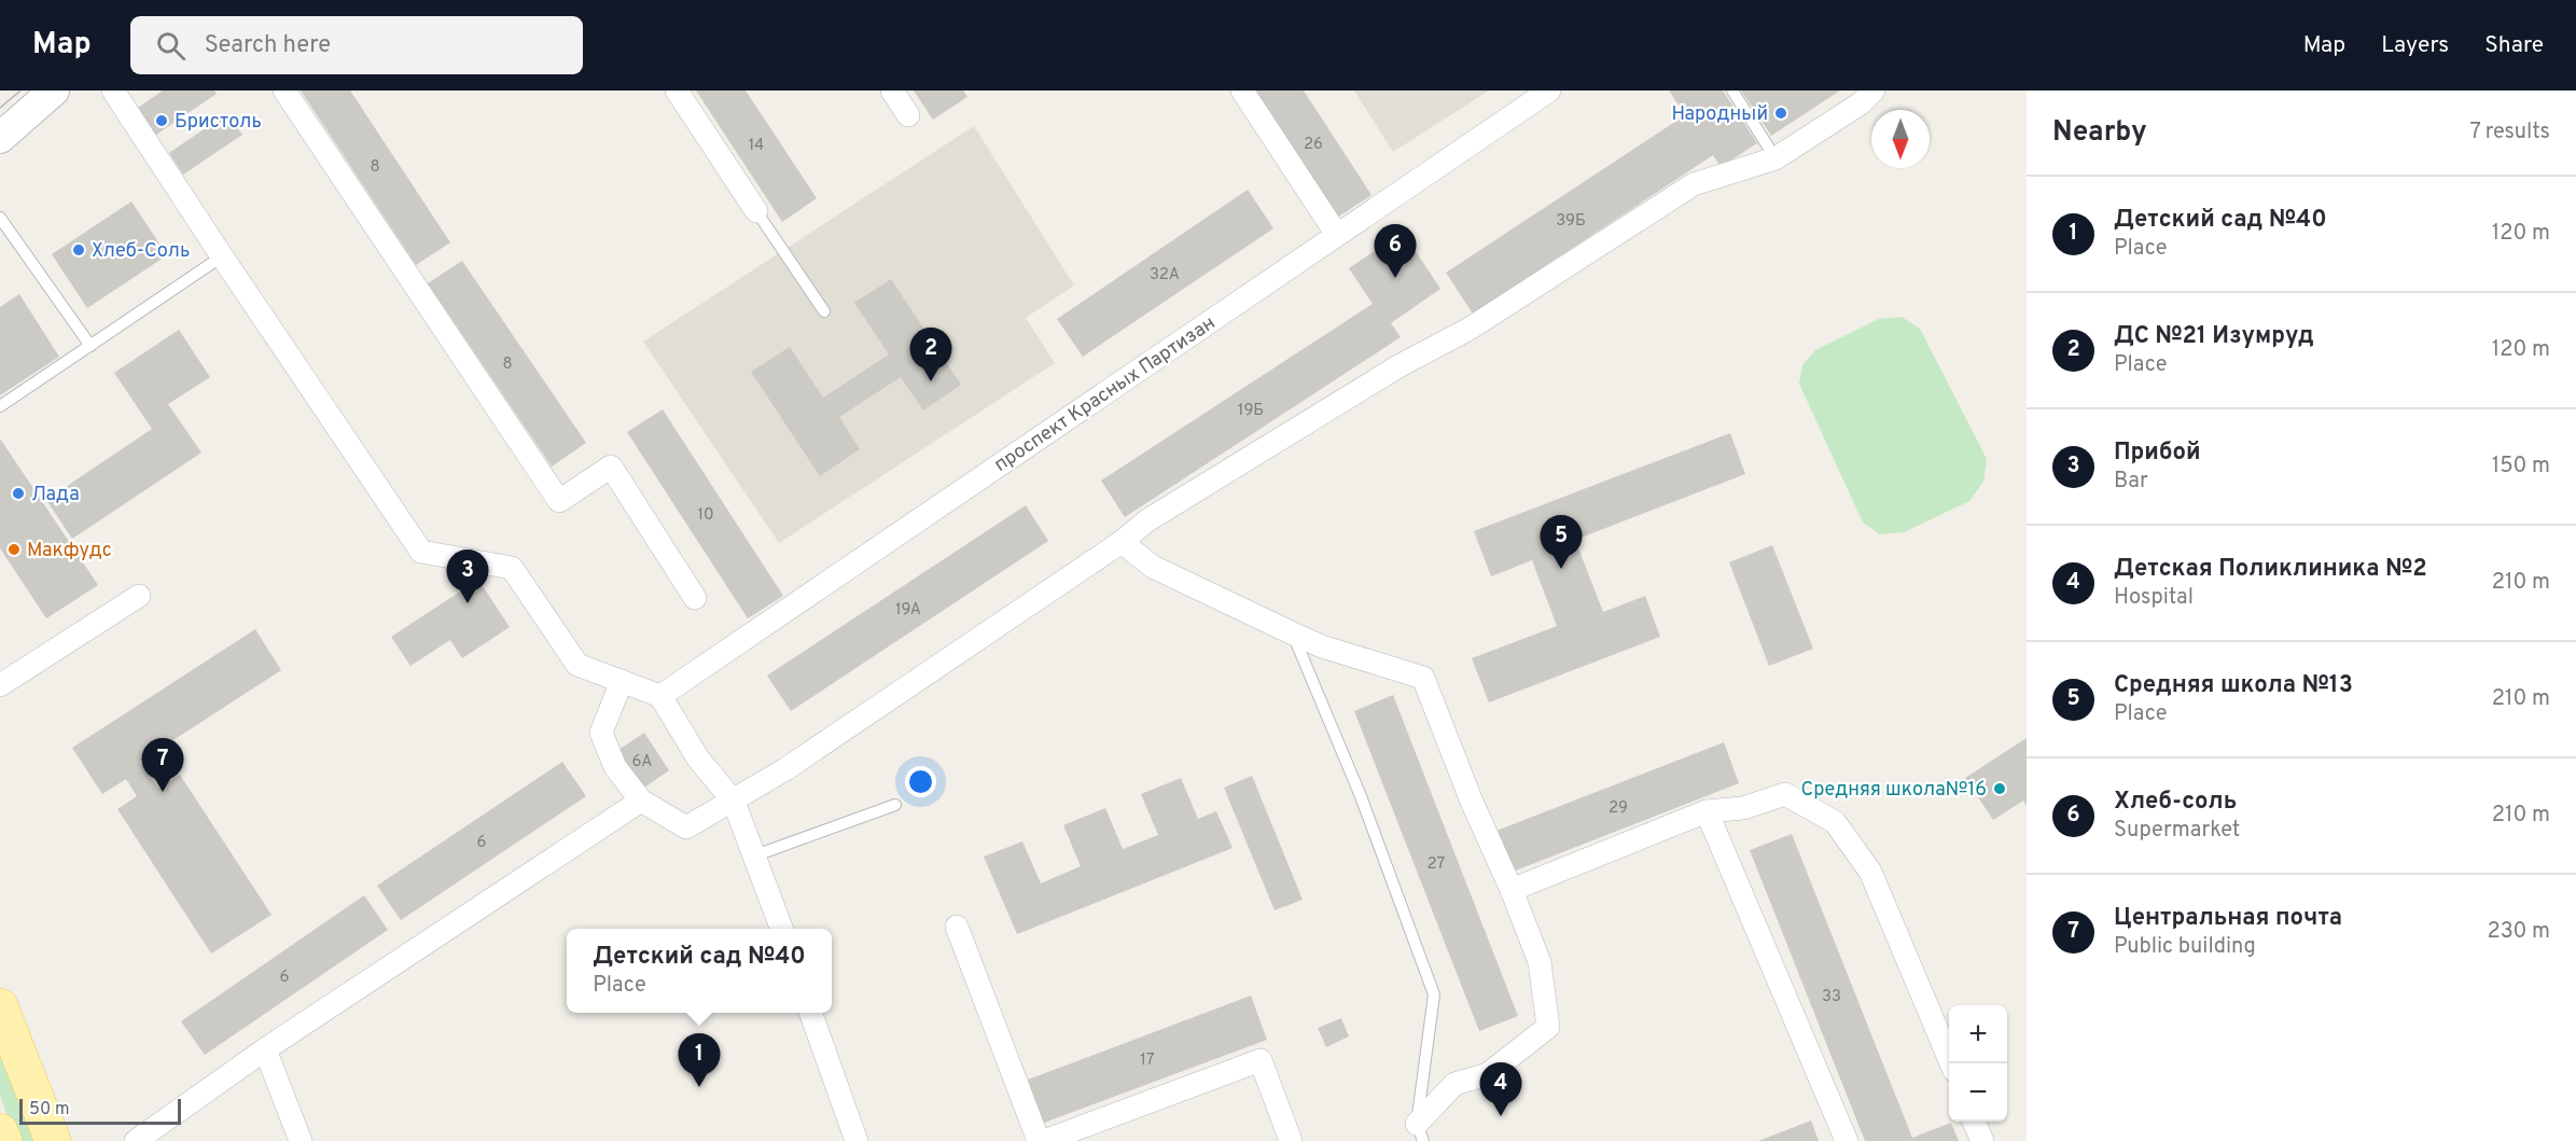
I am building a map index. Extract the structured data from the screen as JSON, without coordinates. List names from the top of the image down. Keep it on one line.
{"streets":{"street":["проспект Красных Партизан"]},"places":["Народный","Бристоль","Хлеб-Соль","Лада","Макфудс","Средняя школа№16"],"house_numbers":["26","14","8","39Б","32А","8","19Б","10","19А","6А","29","6","27","6","33","17"],"scale_bar":"50 m","north":"bottom","page":{"header":"Map","search":"Search here","nav":["Map","Layers","Share"],"heading":["Nearby","7 results"],"list":[{"mark":"1","name":"Детский сад №40","note":"Place","value":"120 m"},{"mark":"2","name":"ДС №21 Изумруд","note":"Place","value":"120 m"},{"mark":"3","name":"Прибой","note":"Bar","value":"150 m"},{"mark":"4","name":"Детская Поликлиника №2","note":"Hospital","value":"210 m"},{"mark":"5","name":"Средняя школа №13","note":"Place","value":"210 m"},{"mark":"6","name":"Хлеб-соль","note":"Supermarket","value":"210 m"},{"mark":"7","name":"Центральная почта","note":"Public building","value":"230 m"}],"pins":["6","2","5","3","7","1","4"],"popup":["Детский сад №40","Place"],"map_buttons":["+","−"],"scale":"50 m"}}
